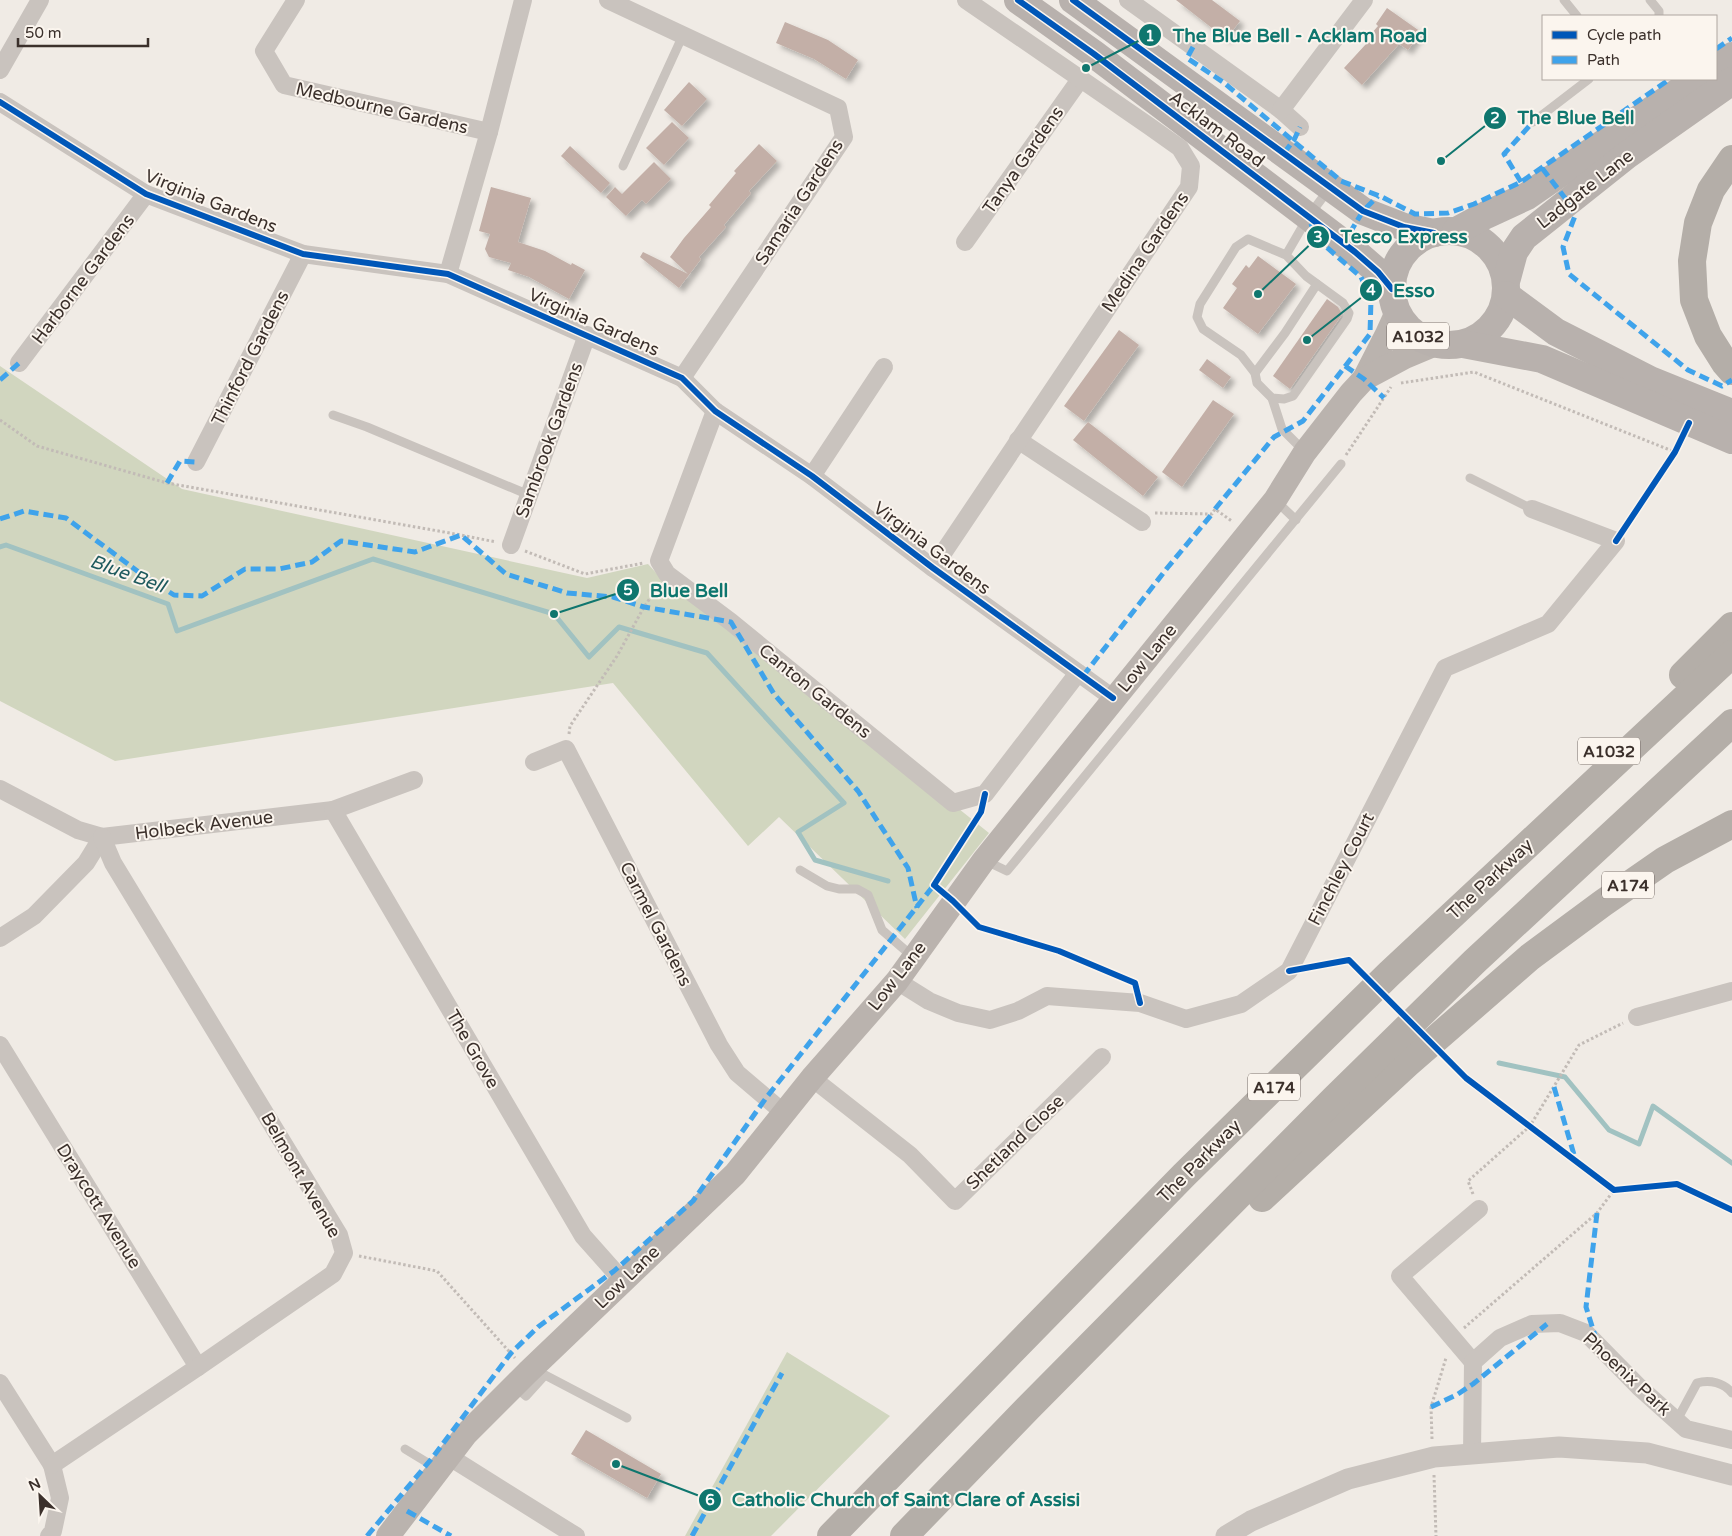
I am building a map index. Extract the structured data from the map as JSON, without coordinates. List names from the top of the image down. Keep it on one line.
{"streets":{"highway":["A1032","The Parkway","A174"],"main road":["Acklam Road","Ladgate Lane","Low Lane"],"street":["Medbourne Gardens","Tanya Gardens","Virginia Gardens","Samaria Gardens","Medina Gardens","Harborne Gardens","Thinford Gardens","Sambrook Gardens","Canton Gardens","Holbeck Avenue","Finchley Court","Carmel Gardens","The Grove","Shetland Close","Belmont Avenue","Draycott Avenue","Phoenix Park"]},"crossings":[["Acklam Road","Ladgate Lane"],["Acklam Road","A1032"],["Acklam Road","Low Lane"],["Tanya Gardens","Medina Gardens"],["Ladgate Lane","A1032"],["Ladgate Lane","Low Lane"],["Virginia Gardens","Samaria Gardens"],["Virginia Gardens","Medina Gardens"],["Virginia Gardens","Harborne Gardens"],["Virginia Gardens","Thinford Gardens"],["Virginia Gardens","Sambrook Gardens"],["Virginia Gardens","Low Lane"],["Virginia Gardens","Canton Gardens"],["A1032","Low Lane"],["A1032","The Parkway"],["Low Lane","Finchley Court"],["Low Lane","Carmel Gardens"],["Low Lane","The Grove"],["Low Lane","Shetland Close"],["Holbeck Avenue","The Grove"],["Holbeck Avenue","Belmont Avenue"],["Belmont Avenue","Draycott Avenue"]],"water":["Blue Bell"],"places":["The Blue Bell - Acklam Road","The Blue Bell","Tesco Express","Esso","Blue Bell","Catholic Church of Saint Clare of Assisi"],"legend":["Cycle path","Path"],"scale_bar":"50 m","north":"top left"}
